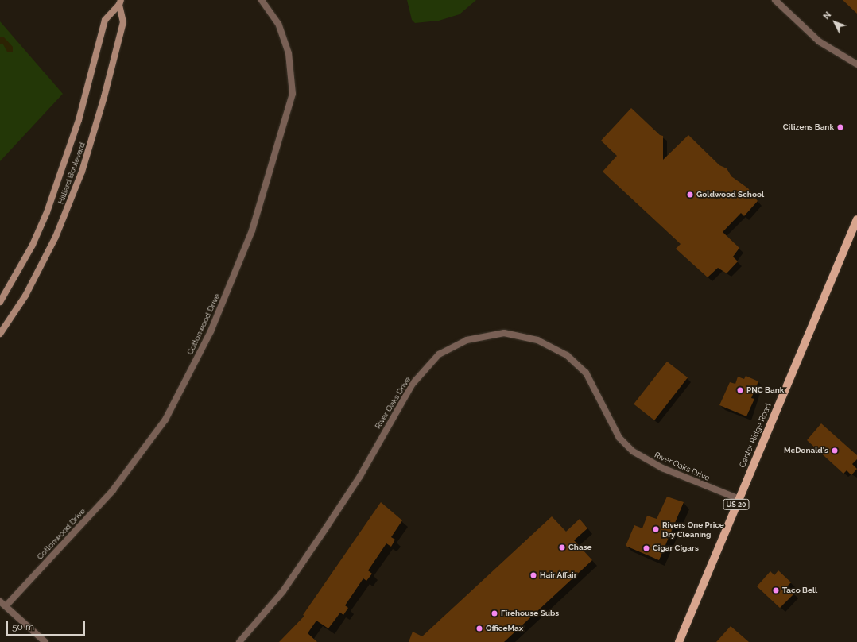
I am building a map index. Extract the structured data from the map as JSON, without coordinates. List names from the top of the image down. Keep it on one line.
{"streets":{"main road":["Hilliard Boulevard","Center Ridge Road","US 20"],"street":["Cottonwood Drive","River Oaks Drive"]},"crossings":[["River Oaks Drive","Center Ridge Road"]],"places":["Citizens Bank","Goldwood School","PNC Bank","McDonald's","Rivers One Price Dry Cleaning","Chase","Cigar Cigars","Hair Affair","Taco Bell","Firehouse Subs","OfficeMax"],"scale_bar":"50 m","north":"top left"}
